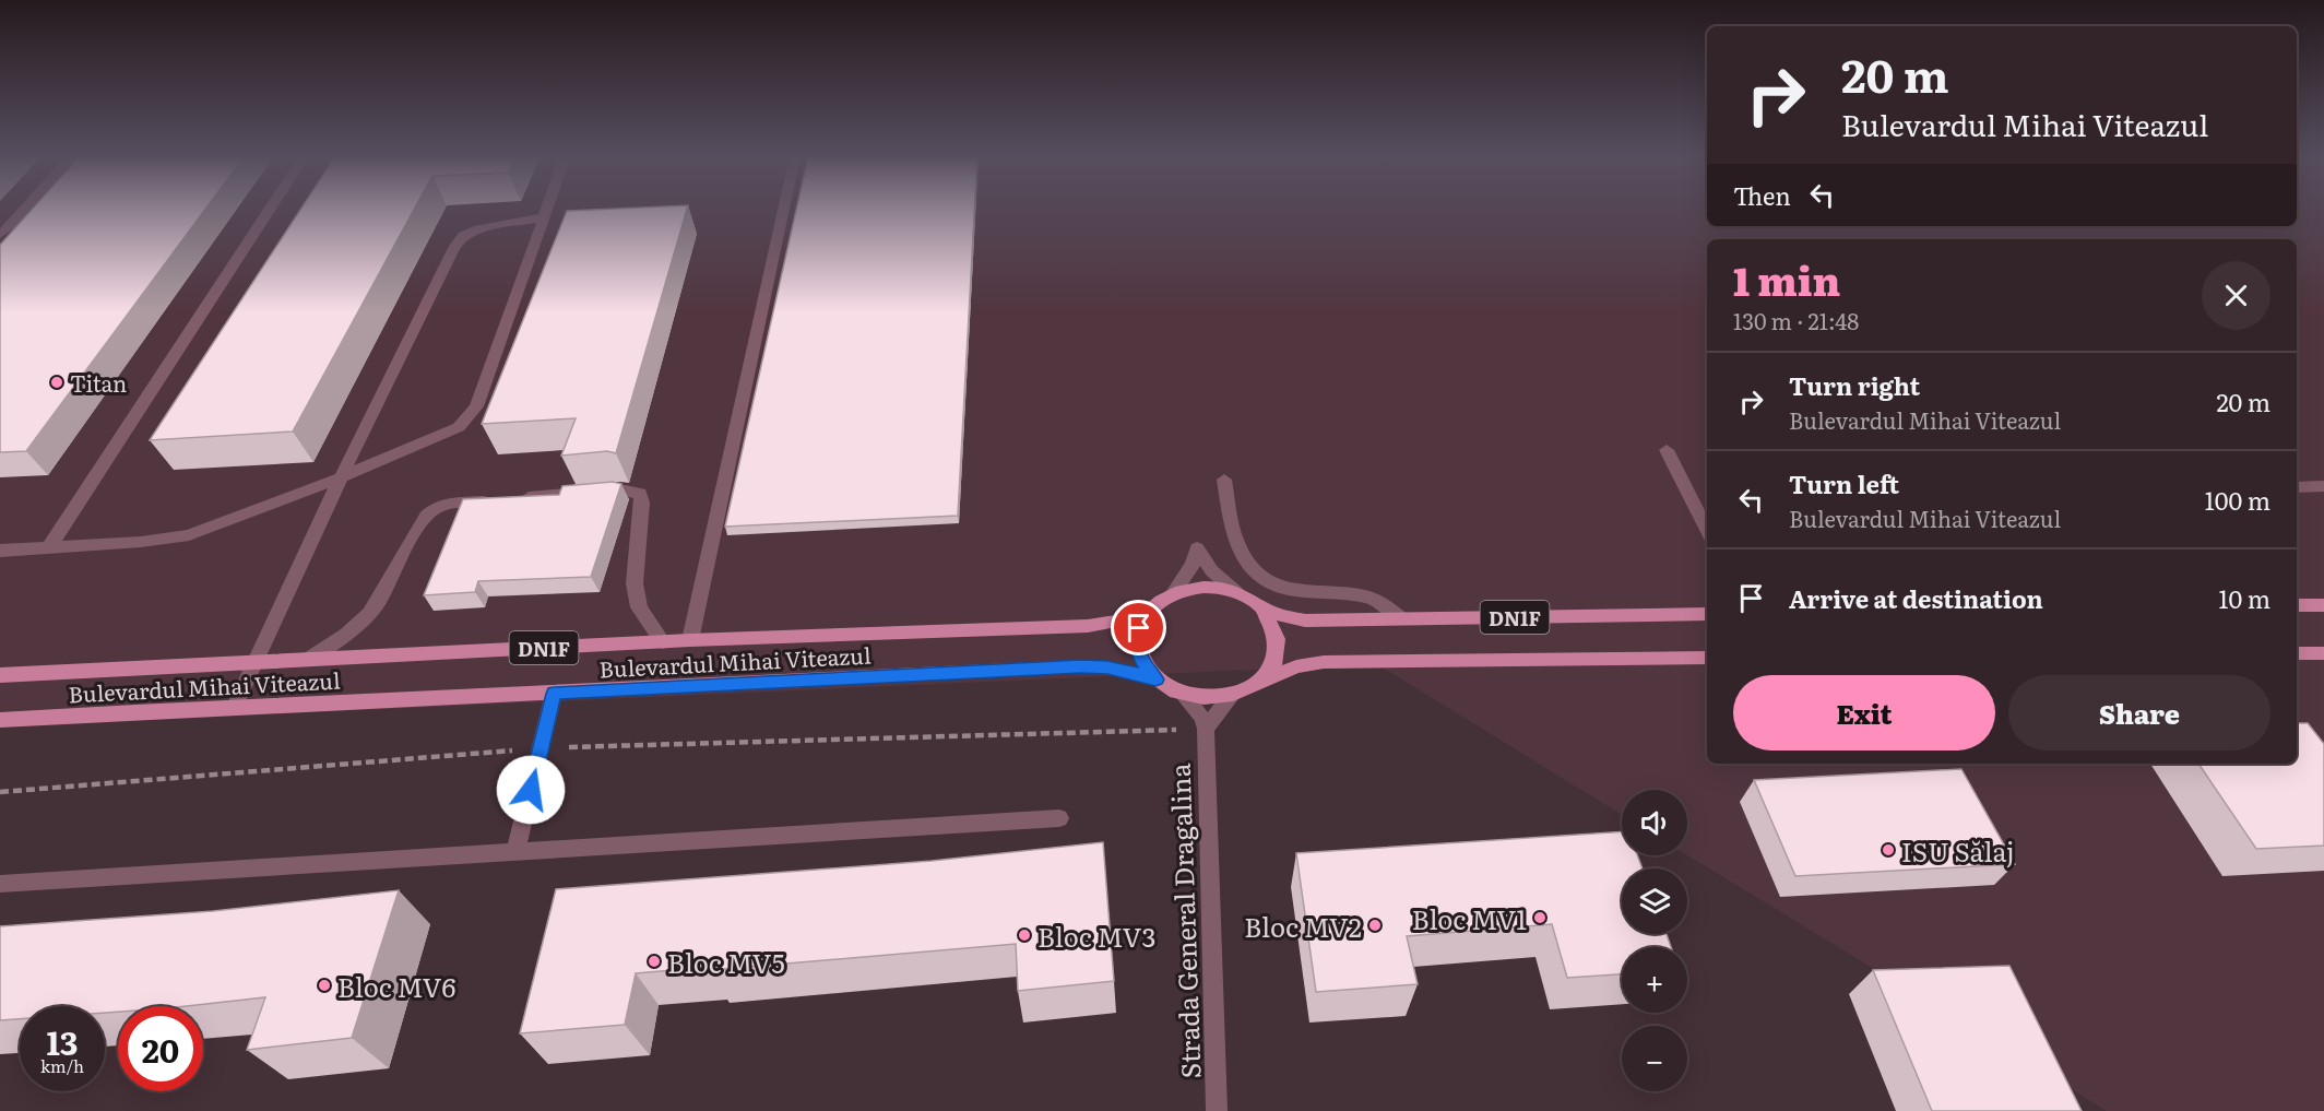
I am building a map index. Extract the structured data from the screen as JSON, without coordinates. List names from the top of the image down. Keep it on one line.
{"streets":{"main road":["DN1F","Bulevardul Mihai Viteazul"],"street":["Strada General Dragalina"]},"crossings":[["Bulevardul Mihai Viteazul","Strada General Dragalina"]],"places":["Titan","ISU Sălaj","Bloc MV1","Bloc MV2","Bloc MV3","Bloc MV5","Bloc MV6"],"page":{"turn":["20 m","Bulevardul Mihai Viteazul"],"then":"Then","heading":["1 min","130 m · 21:48"],"list":[{"name":"Turn right","note":"Bulevardul Mihai Viteazul","value":"20 m"},{"name":"Turn left","note":"Bulevardul Mihai Viteazul","value":"100 m"},{"name":"Arrive at destination","value":"10 m"}],"buttons":["Exit","Share"],"map_buttons":["+","−"],"speed":"13 km/h","limit":"20"}}
